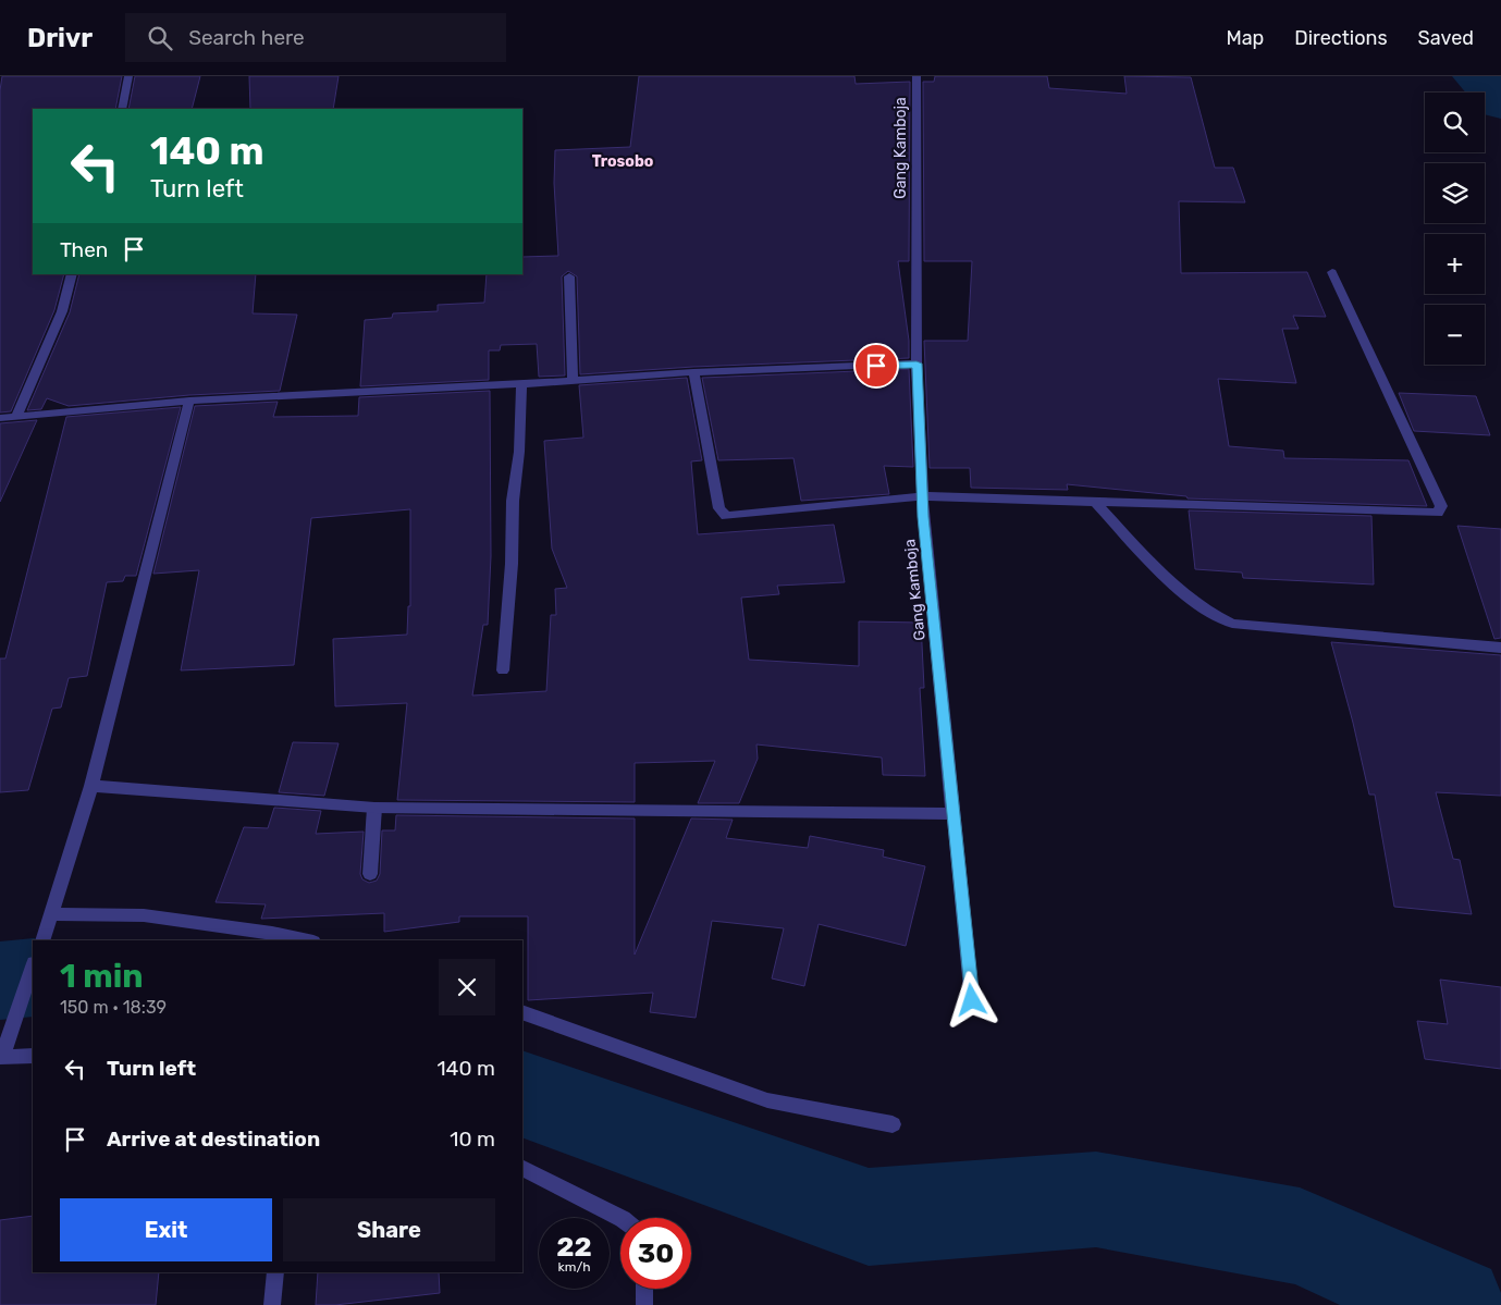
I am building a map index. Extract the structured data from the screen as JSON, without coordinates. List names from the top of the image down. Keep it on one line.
{"streets":{"street":["Gang Kamboja"]},"districts":["Trosobo"],"page":{"header":"Drivr","search":"Search here","nav":["Map","Directions","Saved"],"map_buttons":["+","−"],"turn":["140 m","Turn left"],"then":"Then","heading":["1 min","150 m · 18:39"],"list":[{"name":"Turn left","value":"140 m"},{"name":"Arrive at destination","value":"10 m"}],"buttons":["Exit","Share"],"speed":"22 km/h","limit":"30"}}
